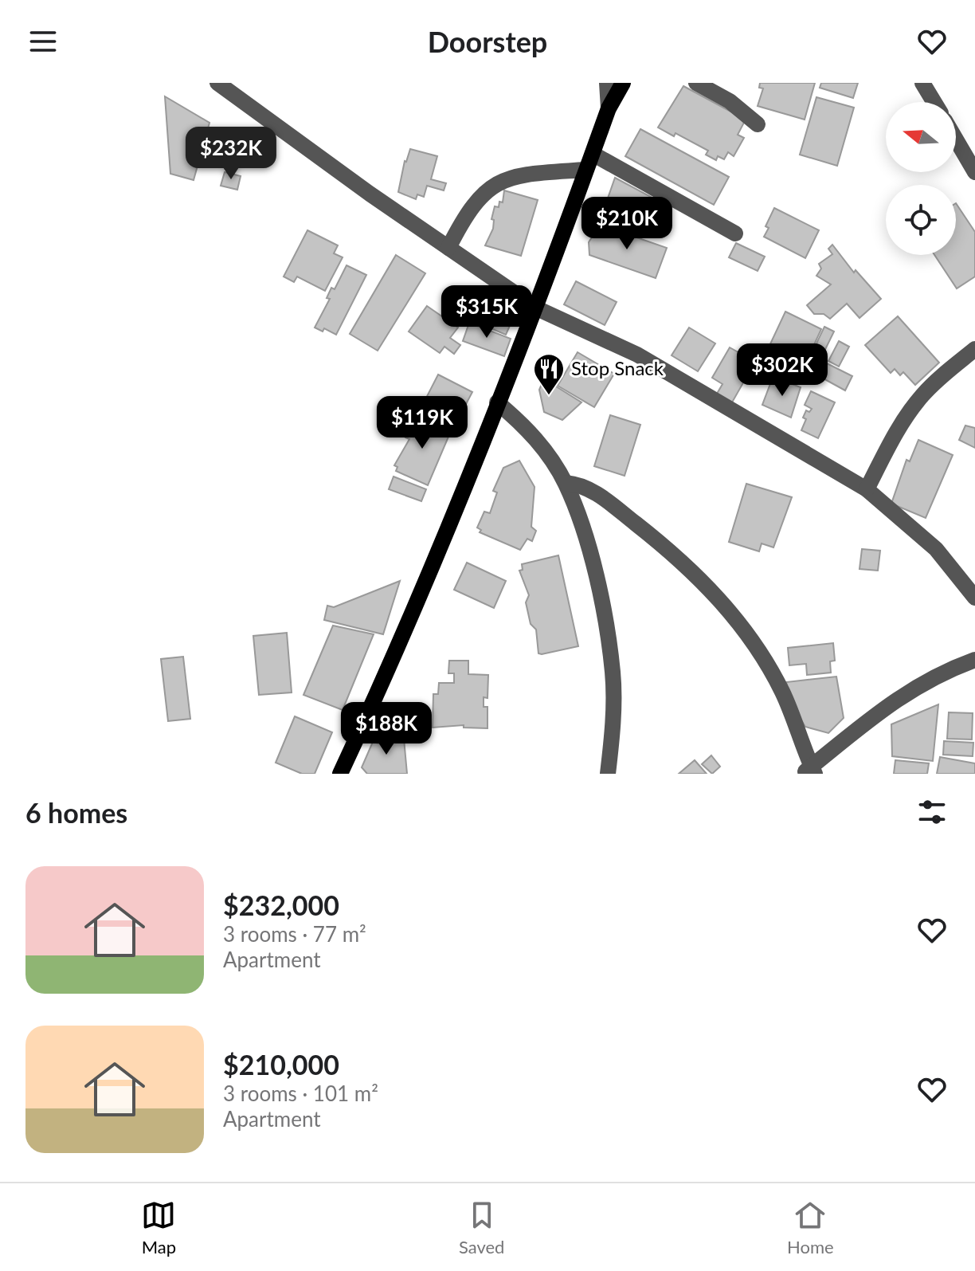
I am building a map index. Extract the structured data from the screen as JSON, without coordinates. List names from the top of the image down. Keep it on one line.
{"places":{"restaurant":["Stop Snack"]},"north":"left","page":{"header":"Doorstep","price":["$232K","$210K","$315K","$302K","$119K","$188K"],"heading":"6 homes","list":[{"name":"$232,000","note":"3 rooms · 77 m² · Apartment"},{"name":"$210,000","note":"3 rooms · 101 m² · Apartment"}],"tabs":["Map","Saved","Home"]}}
